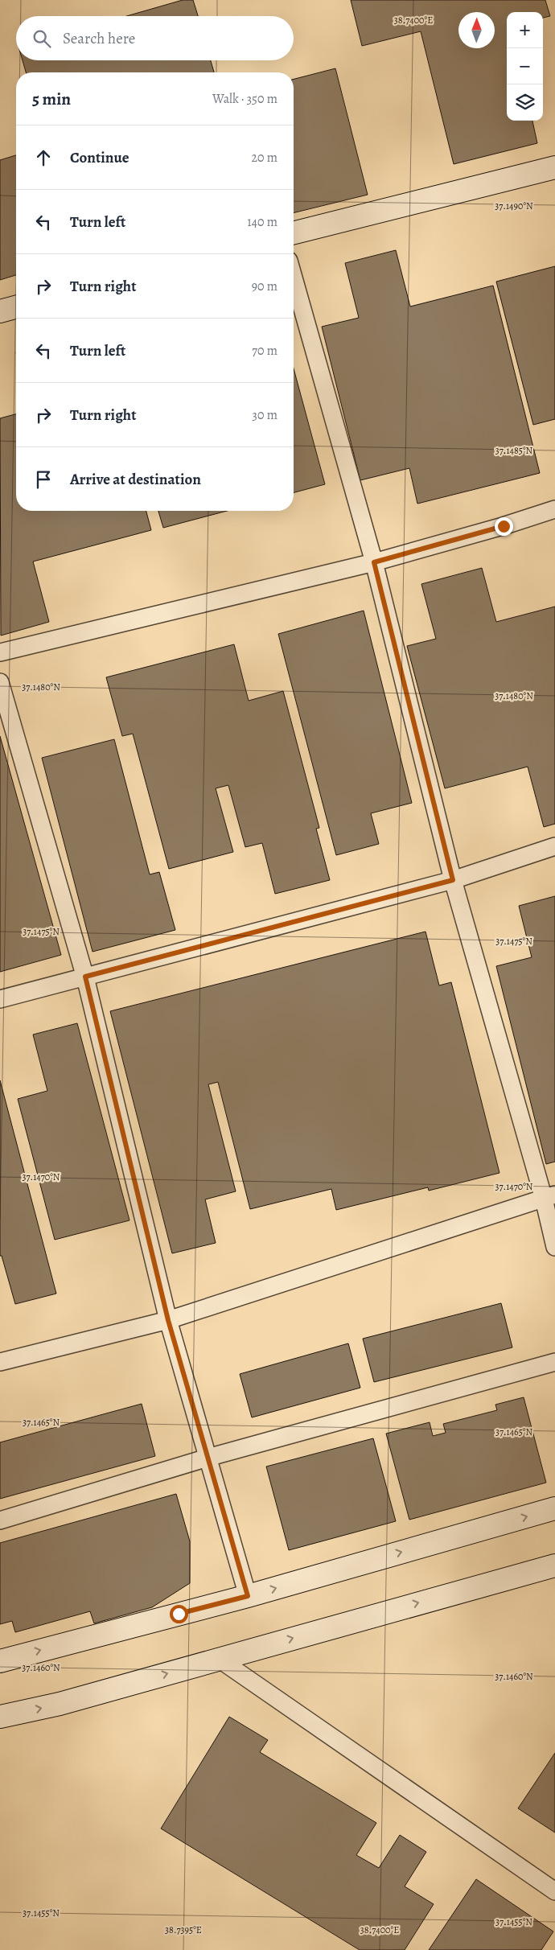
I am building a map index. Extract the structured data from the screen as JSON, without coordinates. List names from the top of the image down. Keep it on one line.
{"north":"top","page":{"map_buttons":["+","−"],"search":"Search here","heading":["5 min","Walk · 350 m"],"list":[["Continue","20 m"],["Turn left","140 m"],["Turn right","90 m"],["Turn left","70 m"],["Turn right","30 m"],"Arrive at destination"]},"coordinates":["38.7400°E","37.1490°N","37.1485°N","37.1480°N","37.1475°N","37.1470°N","37.1465°N","37.1460°N","37.1455°N","38.7395°E"]}
